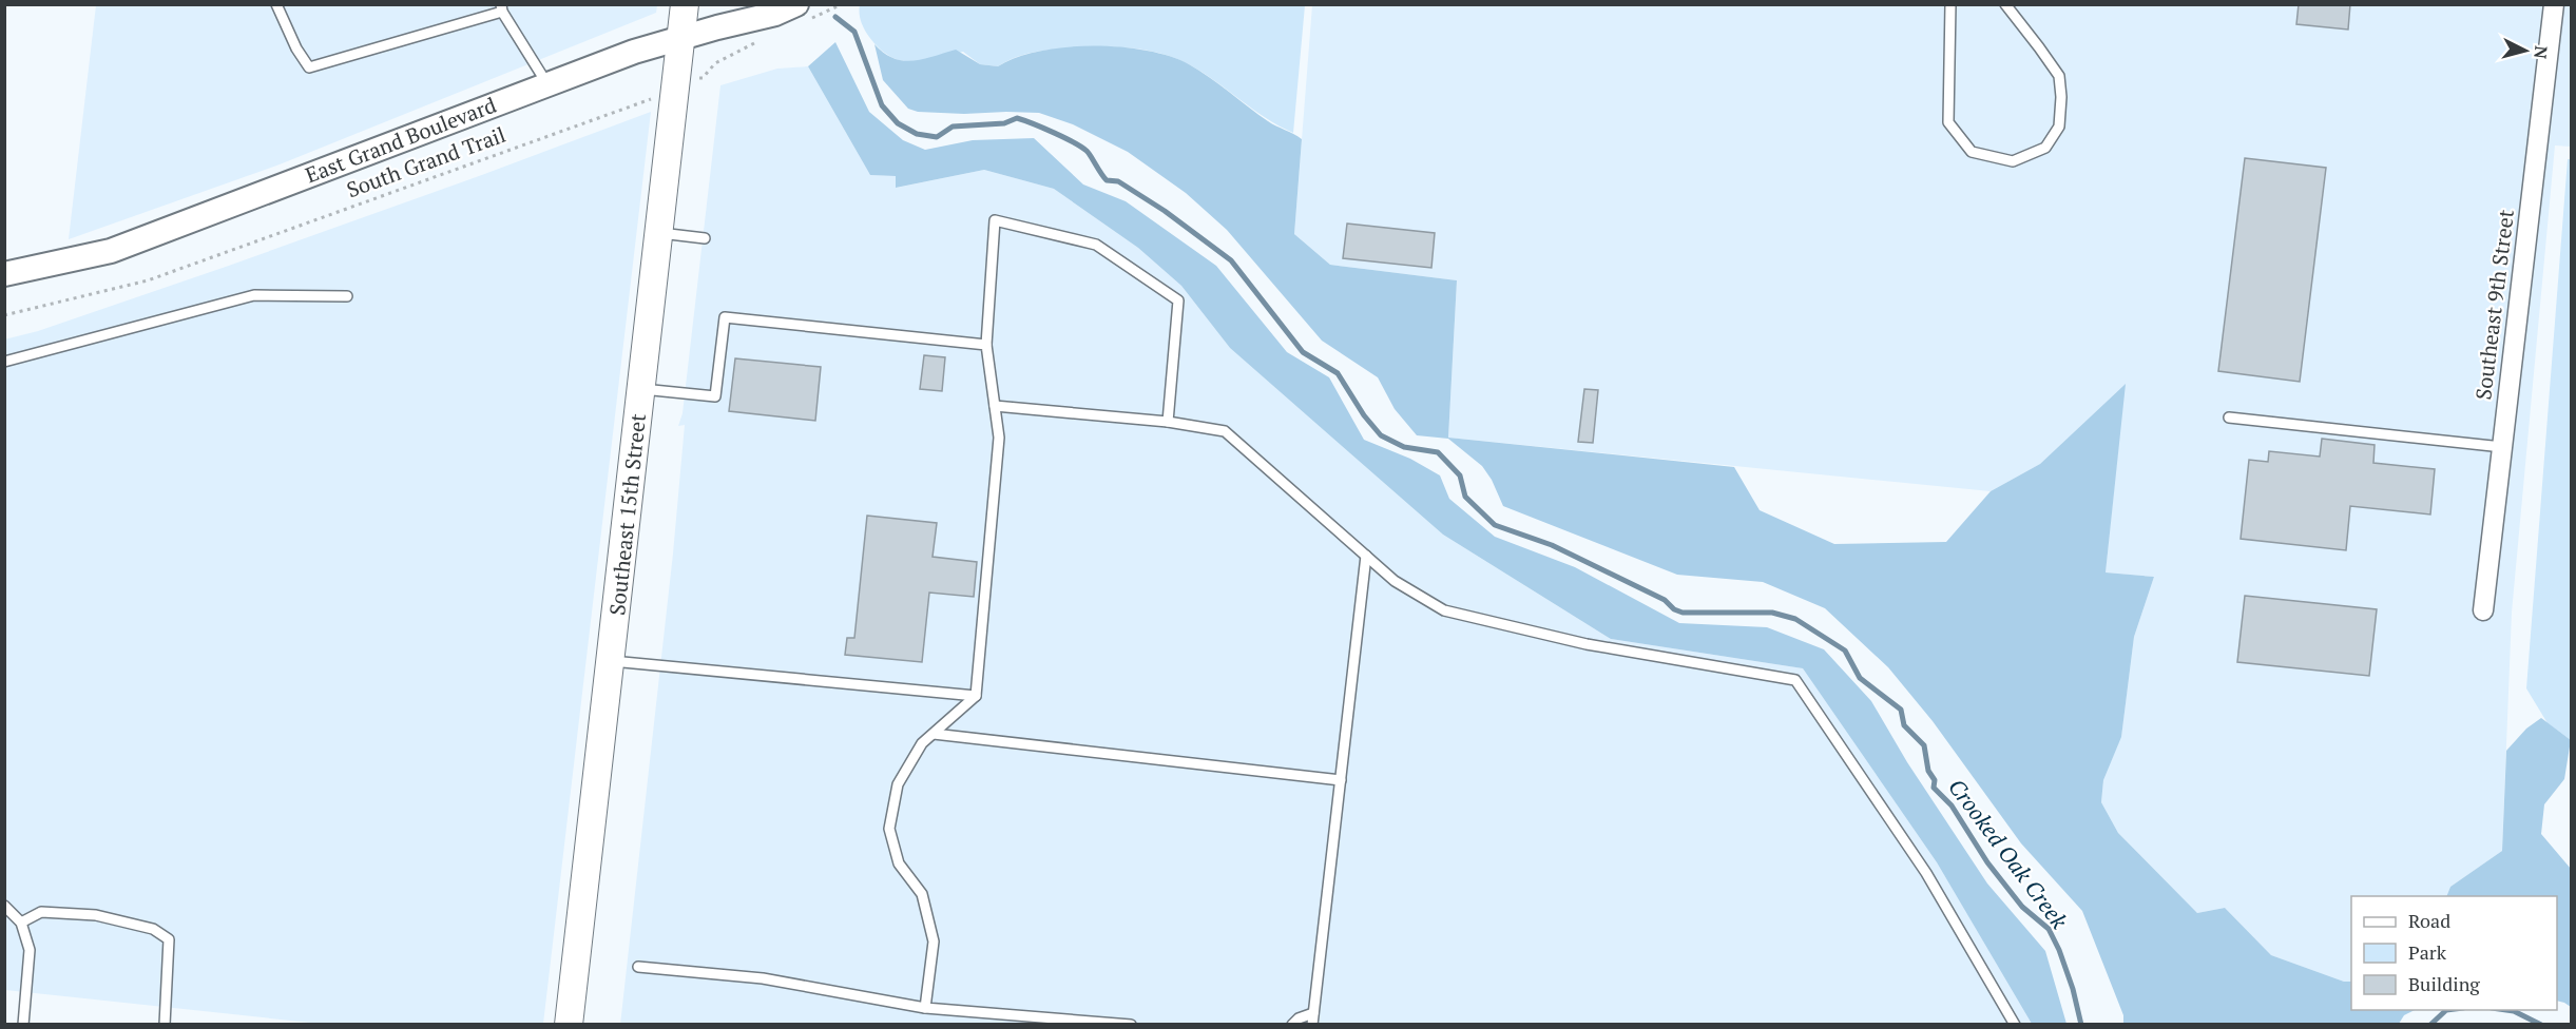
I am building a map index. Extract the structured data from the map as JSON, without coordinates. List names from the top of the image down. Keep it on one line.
{"streets":{"main road":["Southeast 15th Street"],"street":["East Grand Boulevard","Southeast 9th Street"],"path":["South Grand Trail"]},"crossings":[["East Grand Boulevard","Southeast 15th Street"],["South Grand Trail","Southeast 15th Street"]],"water":["Crooked Oak Creek"],"legend":["Road","Park","Building"],"north":"right"}
